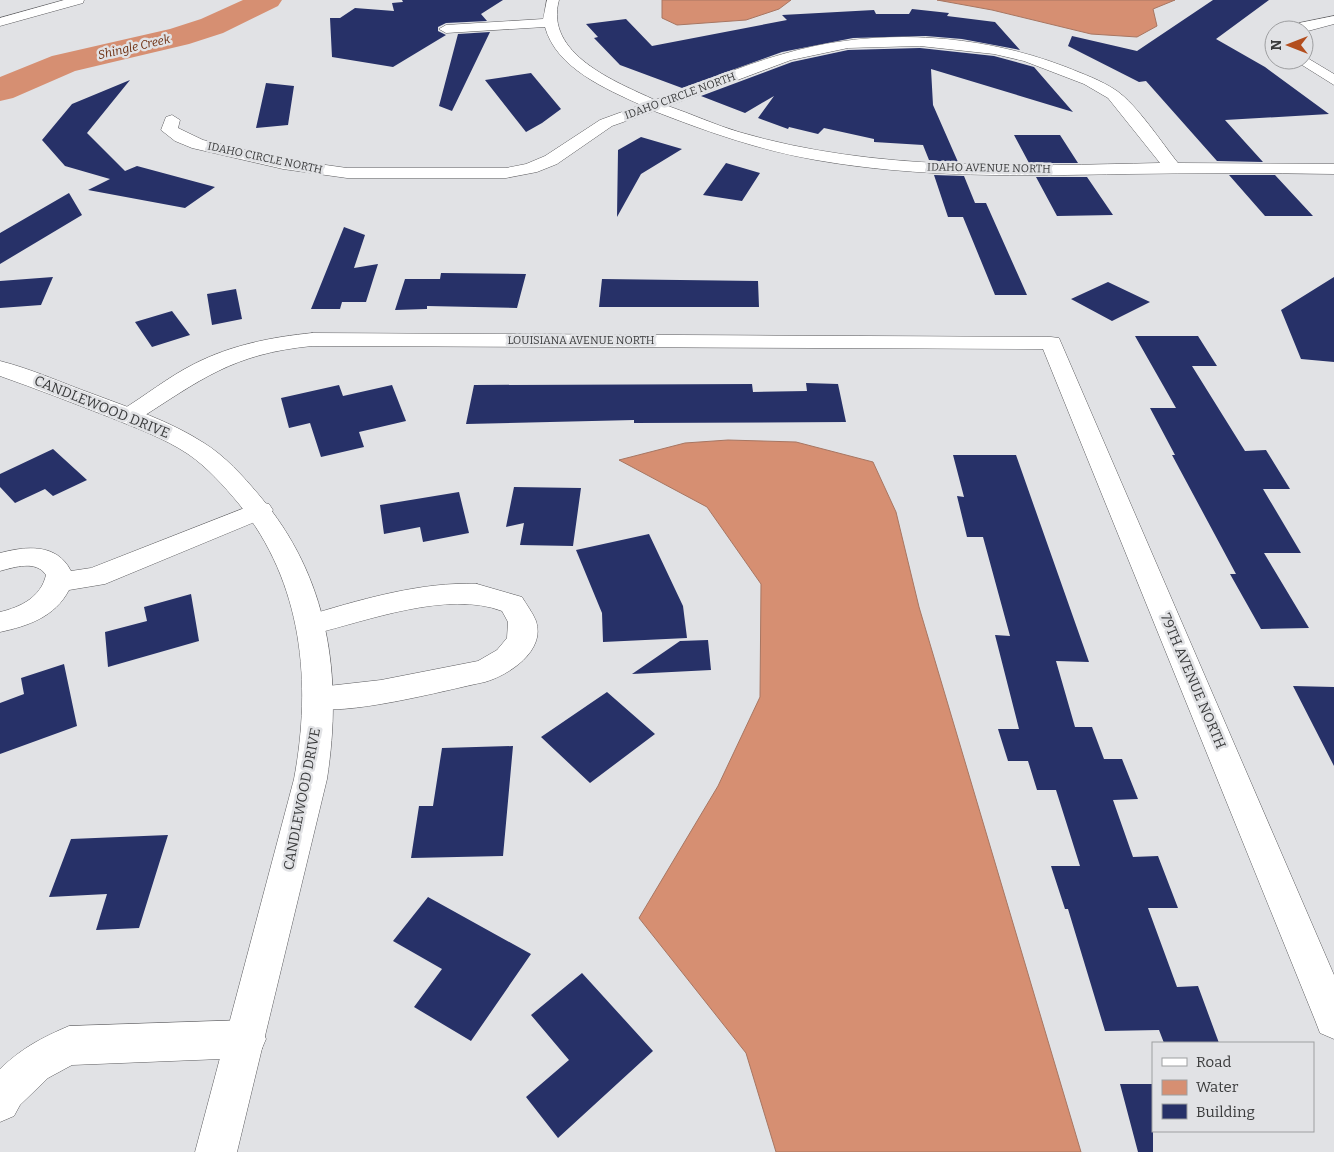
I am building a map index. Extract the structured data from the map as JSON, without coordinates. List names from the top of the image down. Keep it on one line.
{"streets":{"street":["IDAHO CIRCLE NORTH","IDAHO AVENUE NORTH","LOUISIANA AVENUE NORTH","CANDLEWOOD DRIVE","79TH AVENUE NORTH"]},"crossings":[["IDAHO CIRCLE NORTH","IDAHO AVENUE NORTH"],["LOUISIANA AVENUE NORTH","CANDLEWOOD DRIVE"],["LOUISIANA AVENUE NORTH","79TH AVENUE NORTH"]],"water":["Shingle Creek"],"legend":["Road","Water","Building"],"north":"left"}
